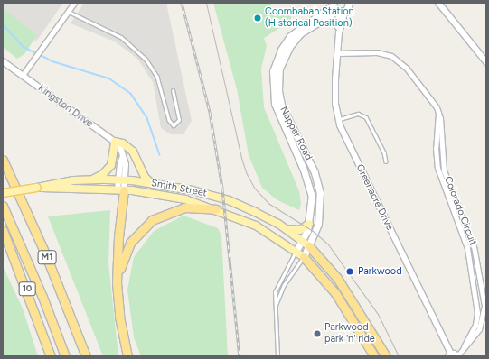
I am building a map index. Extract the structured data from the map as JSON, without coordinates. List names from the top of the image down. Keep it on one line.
{"streets":{"highway":["M1","10"],"main road":["Napper Road","Smith Street"],"street":["Kingston Drive","Greenacre Drive","Colorado Circuit"]},"crossings":[["Kingston Drive","Smith Street"],["Napper Road","Smith Street"],["Napper Road","Greenacre Drive"],["Greenacre Drive","Colorado Circuit"]],"places":["Coombabah Station (Historical Position)","Parkwood","Parkwood park 'n' ride"]}
